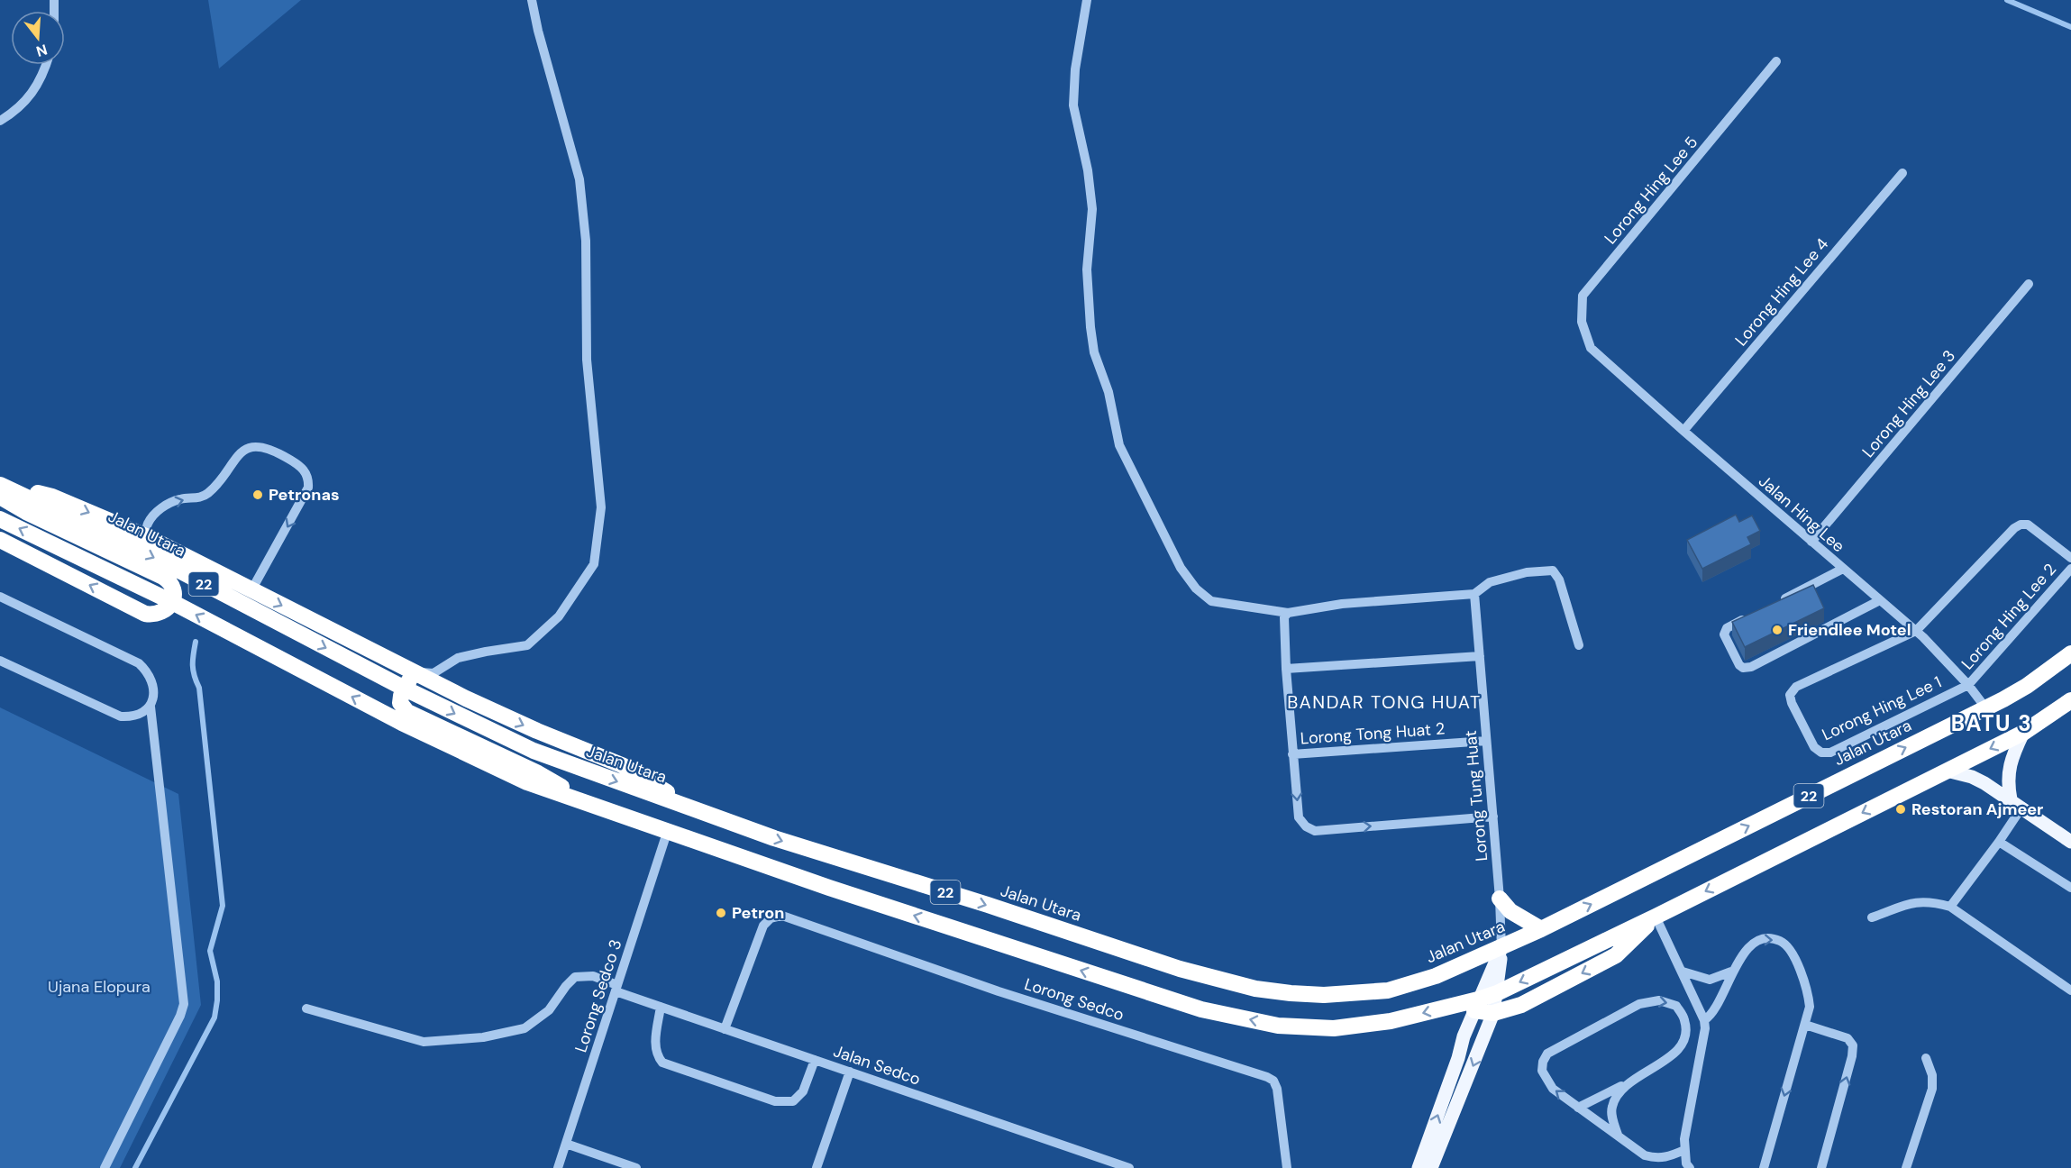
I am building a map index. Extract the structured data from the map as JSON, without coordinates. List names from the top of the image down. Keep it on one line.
{"streets":{"highway":["Jalan Utara","22"],"street":["Lorong Hing Lee 5","Lorong Hing Lee 4","Lorong Hing Lee 3","Jalan Hing Lee","Lorong Hing Lee 2","Lorong Hing Lee 1","Lorong Tong Huat 2","Lorong Tung Huat","Lorong Sedco 3","Lorong Sedco","Jalan Sedco"]},"crossings":[["Lorong Hing Lee 5","Jalan Hing Lee"],["Lorong Hing Lee 4","Jalan Hing Lee"],["Lorong Hing Lee 3","Jalan Hing Lee"],["Jalan Hing Lee","Jalan Utara"],["Jalan Hing Lee","Lorong Hing Lee 2"],["Jalan Hing Lee","Lorong Hing Lee 1"],["Jalan Utara","Lorong Tung Huat"],["22","Lorong Sedco 3"],["Lorong Hing Lee 2","Lorong Hing Lee 1"],["Lorong Tong Huat 2","Lorong Tung Huat"],["Lorong Sedco 3","Jalan Sedco"],["Lorong Sedco","Jalan Sedco"]],"districts":["BANDAR TONG HUAT","BATU 3"],"parks":["Ujana Elopura"],"places":["Petronas","Friendlee Motel","Restoran Ajmeer","Petron"],"north":"bottom"}
